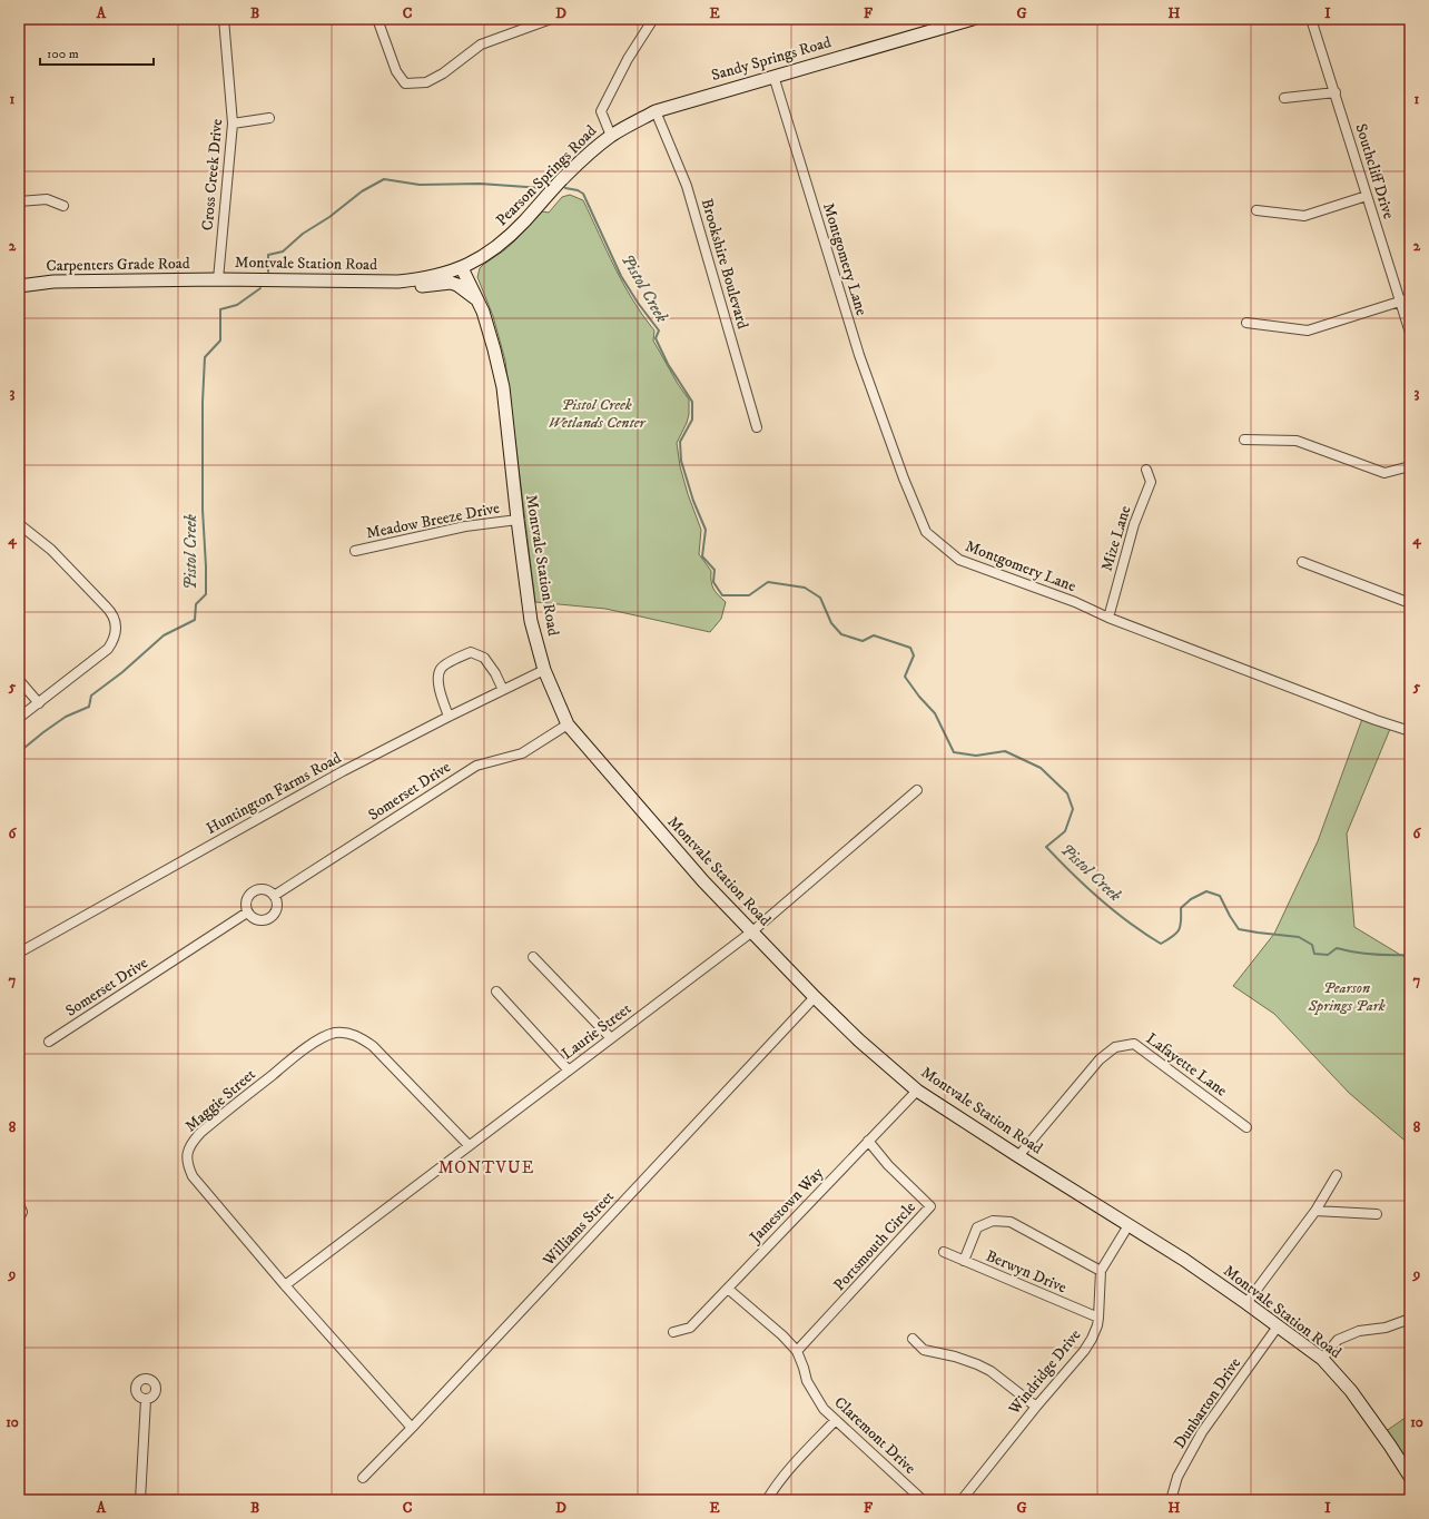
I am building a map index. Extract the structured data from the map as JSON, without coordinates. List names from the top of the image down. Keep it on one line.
{"streets":{"street":["Sandy Springs Road","Southcliff Drive","Cross Creek Drive","Pearson Springs Road","Montgomery Lane","Montvale Station Road","Brookshire Boulevard","Carpenters Grade Road","Meadow Breeze Drive","Mize Lane","Somerset Drive","Huntington Farms Road","Laurie Street","Lafayette Lane","Maggie Street","Jamestown Way","Williams Street","Portsmouth Circle","Berwyn Drive","Windridge Drive","Dunbarton Drive","Claremont Drive"]},"crossings":[["Sandy Springs Road","Pearson Springs Road"],["Sandy Springs Road","Montgomery Lane"],["Sandy Springs Road","Brookshire Boulevard"],["Cross Creek Drive","Montvale Station Road"],["Cross Creek Drive","Carpenters Grade Road"],["Pearson Springs Road","Montvale Station Road"],["Montgomery Lane","Mize Lane"],["Montvale Station Road","Carpenters Grade Road"],["Montvale Station Road","Meadow Breeze Drive"],["Montvale Station Road","Somerset Drive"],["Montvale Station Road","Huntington Farms Road"],["Montvale Station Road","Laurie Street"],["Montvale Station Road","Lafayette Lane"],["Montvale Station Road","Jamestown Way"],["Montvale Station Road","Williams Street"],["Montvale Station Road","Windridge Drive"],["Montvale Station Road","Dunbarton Drive"],["Laurie Street","Maggie Street"],["Maggie Street","Williams Street"],["Jamestown Way","Portsmouth Circle"],["Jamestown Way","Claremont Drive"],["Portsmouth Circle","Claremont Drive"],["Berwyn Drive","Windridge Drive"]],"districts":["MONTVUE"],"water":["Pistol Creek"],"parks":["Pistol Creek Wetlands Center","Pearson Springs Park"],"scale_bar":"100 m","grid":{"columns":["A","B","C","D","E","F","G","H","I"],"rows":["1","2","3","4","5","6","7","8","9","10"]}}
